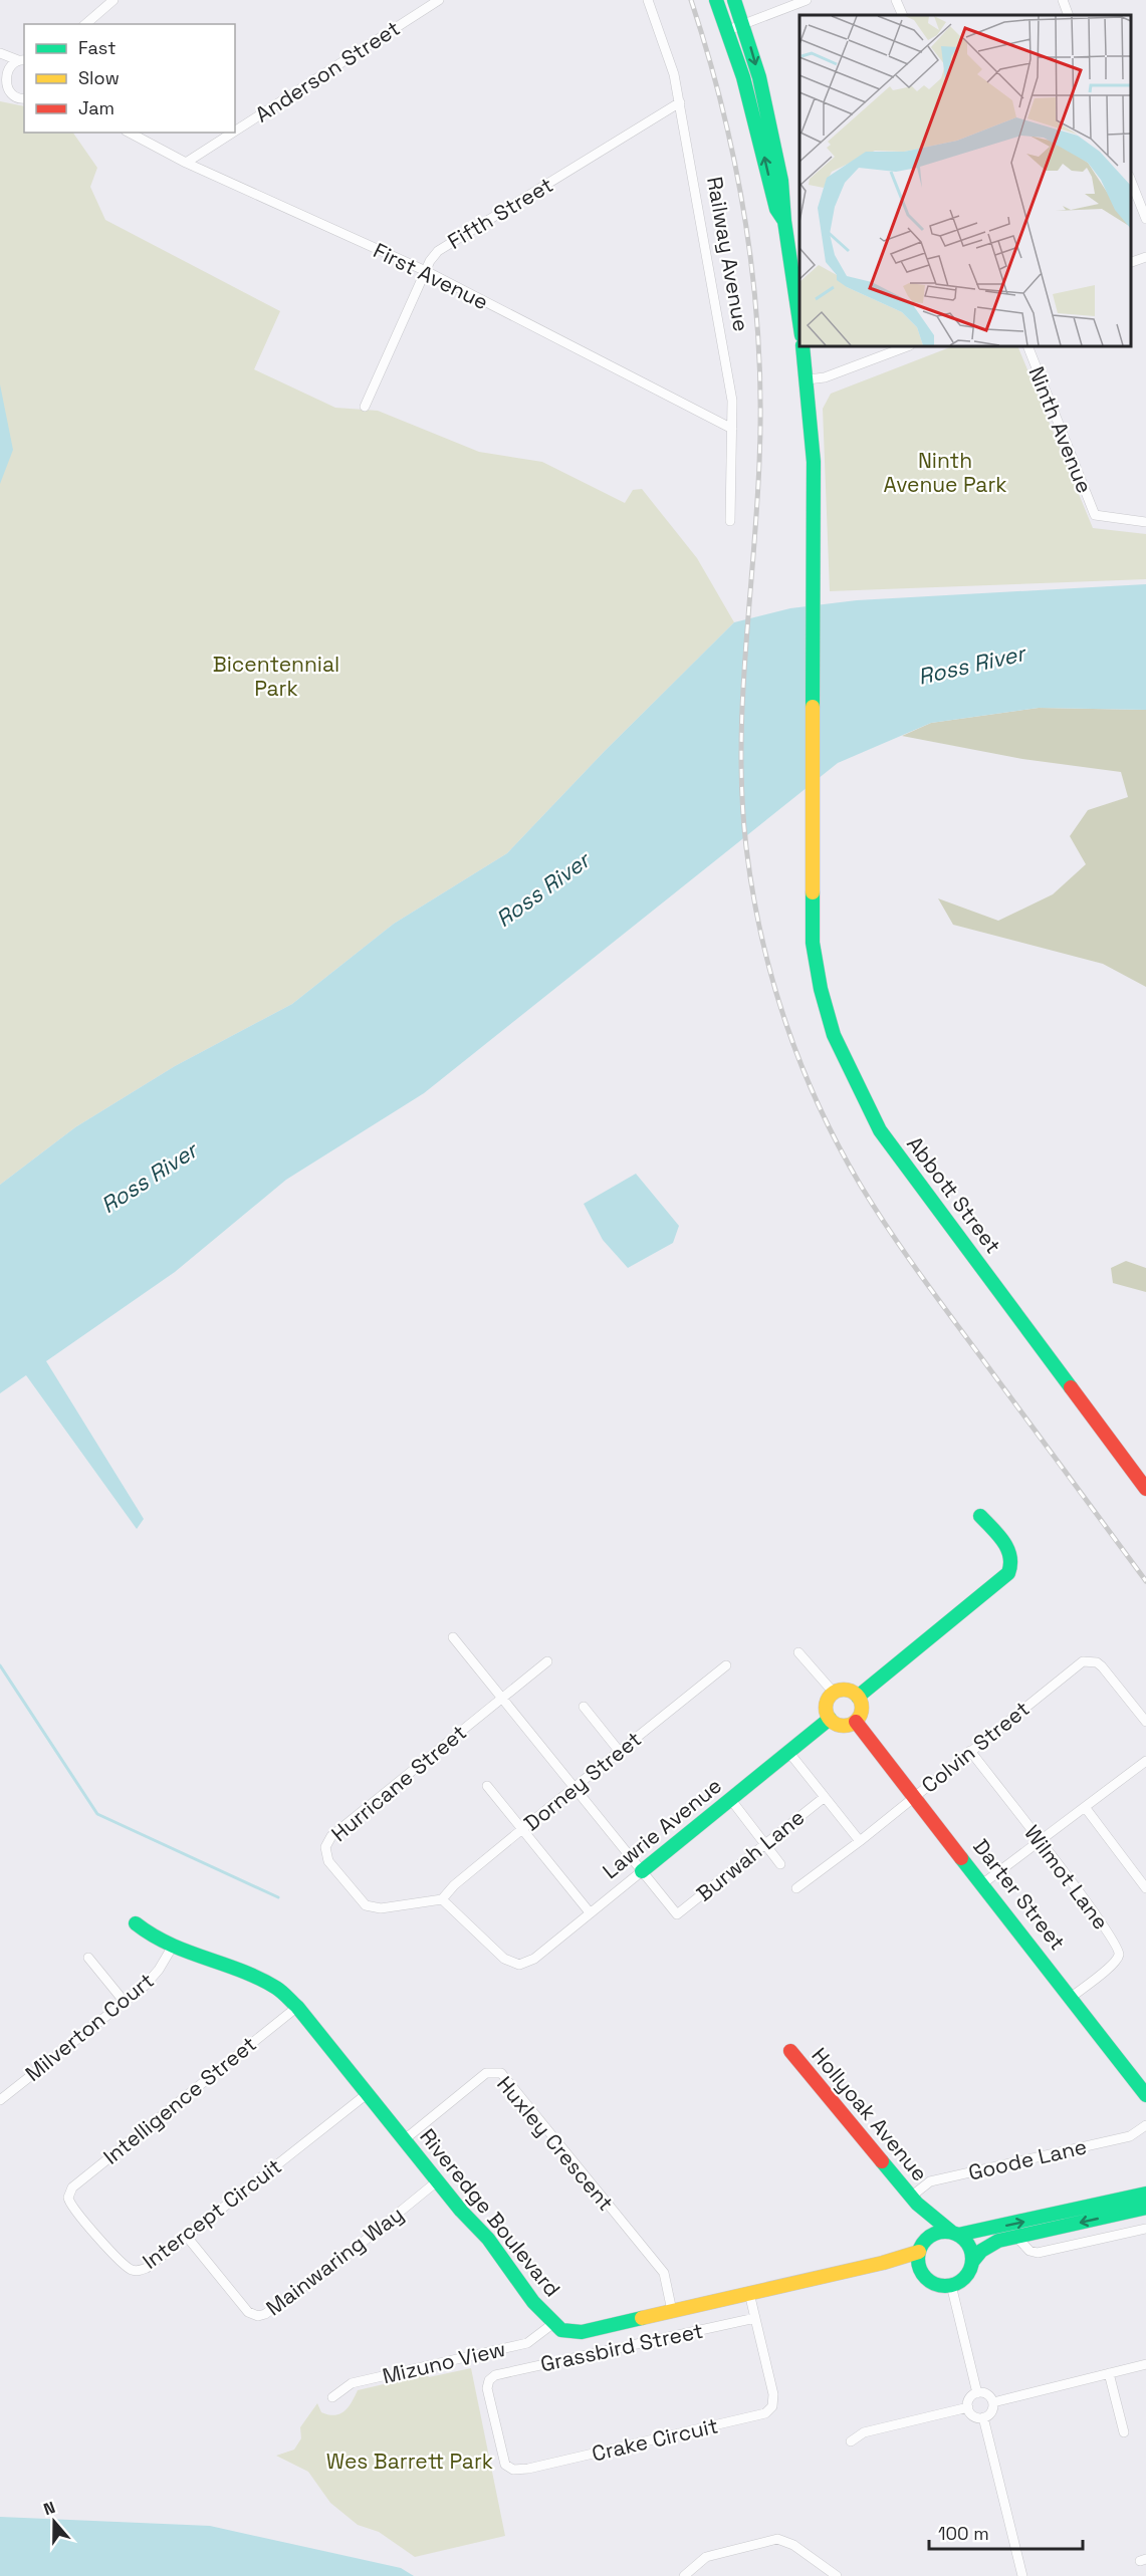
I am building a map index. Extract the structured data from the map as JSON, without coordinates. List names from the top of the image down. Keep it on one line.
{"streets":{"street":["Anderson Street","Fifth Street","Railway Avenue","First Avenue","Ninth Avenue","Abbott Street","Colvin Street","Dorney Street","Hurricane Street","Lawrie Avenue","Burwah Lane","Wilmot Lane","Darter Street","Milverton Court","Intelligence Street","Hollyoak Avenue","Huxley Crescent","Goode Lane","Riveredge Boulevard","Intercept Circuit","Mainwaring Way","Grassbird Street","Mizuno View","Crake Circuit"]},"crossings":[["Anderson Street","First Avenue"],["Fifth Street","Railway Avenue"],["Fifth Street","First Avenue"],["Railway Avenue","First Avenue"],["Colvin Street","Wilmot Lane"],["Colvin Street","Darter Street"],["Dorney Street","Hurricane Street"],["Dorney Street","Lawrie Avenue"],["Hurricane Street","Lawrie Avenue"],["Lawrie Avenue","Burwah Lane"],["Lawrie Avenue","Darter Street"],["Wilmot Lane","Darter Street"],["Milverton Court","Riveredge Boulevard"],["Intelligence Street","Riveredge Boulevard"],["Intelligence Street","Intercept Circuit"],["Hollyoak Avenue","Goode Lane"],["Huxley Crescent","Riveredge Boulevard"],["Riveredge Boulevard","Intercept Circuit"],["Riveredge Boulevard","Mainwaring Way"],["Riveredge Boulevard","Mizuno View"],["Riveredge Boulevard","Crake Circuit"],["Intercept Circuit","Mainwaring Way"],["Grassbird Street","Crake Circuit"]],"water":["Ross River"],"parks":["Ninth Avenue Park","Bicentennial Park","Wes Barrett Park"],"legend":["Fast","Slow","Jam"],"scale_bar":"100 m","north":"top"}
